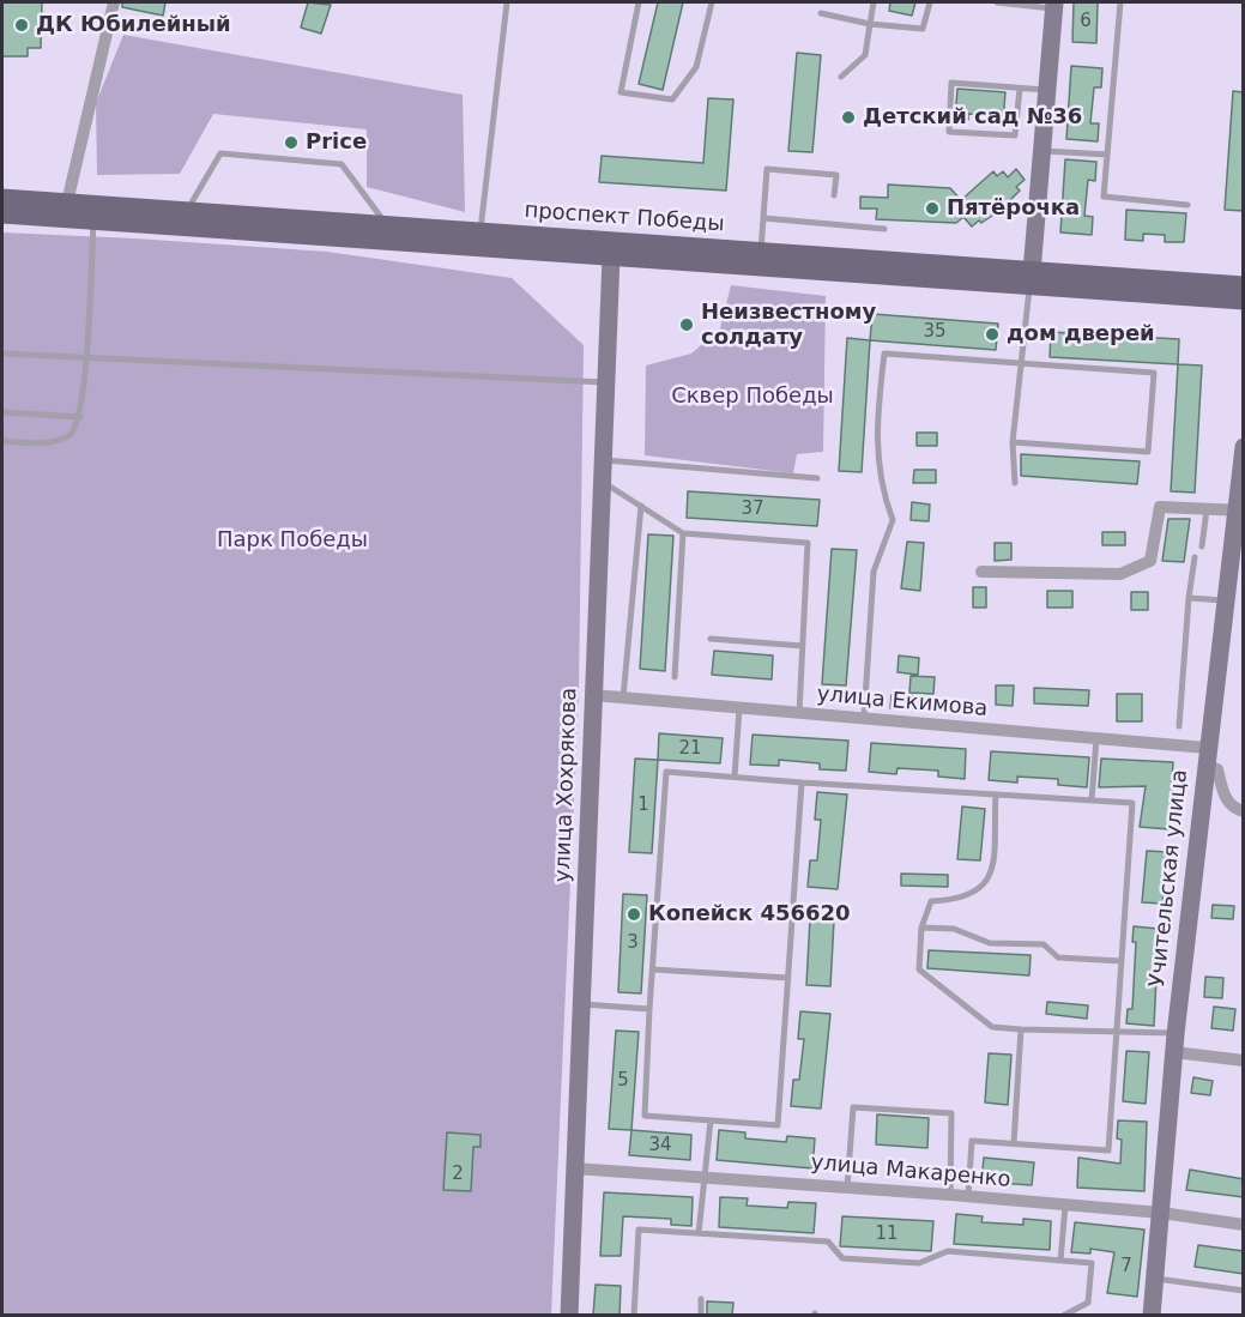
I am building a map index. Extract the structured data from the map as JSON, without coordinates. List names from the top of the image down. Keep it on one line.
{"streets":{"main road":["проспект Победы"],"street":["улица Екимова","улица Хохрякова","Учительская улица","улица Макаренко"]},"crossings":[["проспект Победы","улица Хохрякова"],["улица Екимова","улица Хохрякова"],["улица Екимова","Учительская улица"],["улица Хохрякова","улица Макаренко"],["Учительская улица","улица Макаренко"]],"parks":["Сквер Победы","Парк Победы"],"places":["ДК Юбилейный","Детский сад №36","Price","Пятёрочка","Неизвестному солдату","дом дверей","Копейск 456620"],"house_numbers":["6","35","37","21","1","3","5","34","2","11","7"]}
